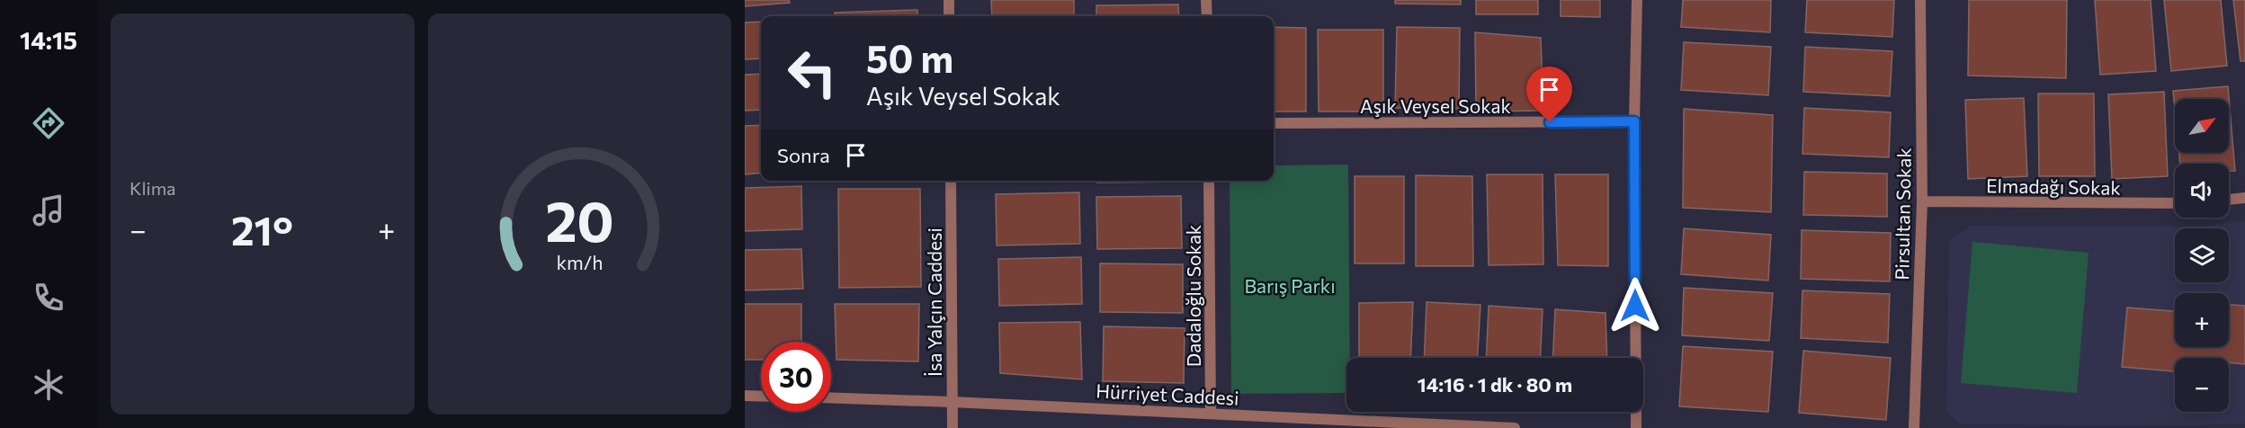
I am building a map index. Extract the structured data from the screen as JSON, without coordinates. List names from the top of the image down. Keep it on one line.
{"streets":{"street":["Aşık Veysel Sokak","Elmadağı Sokak","Pirsultan Sokak","Dadaloğlu Sokak","İsa Yalçın Caddesi","Hürriyet Caddesi"]},"crossings":[["Elmadağı Sokak","Pirsultan Sokak"],["Dadaloğlu Sokak","Hürriyet Caddesi"],["İsa Yalçın Caddesi","Hürriyet Caddesi"]],"parks":["Barış Parkı"],"north":"top right","page":{"tabs":"14:15","tile":"Klima","turn":["50 m","Aşık Veysel Sokak"],"map_buttons":["+","−"],"then":"Sonra","heat":["−","21°","+"],"limit":"30","trip":"14:16 · 1 dk · 80 m","gauge":["20","km/h"]}}
